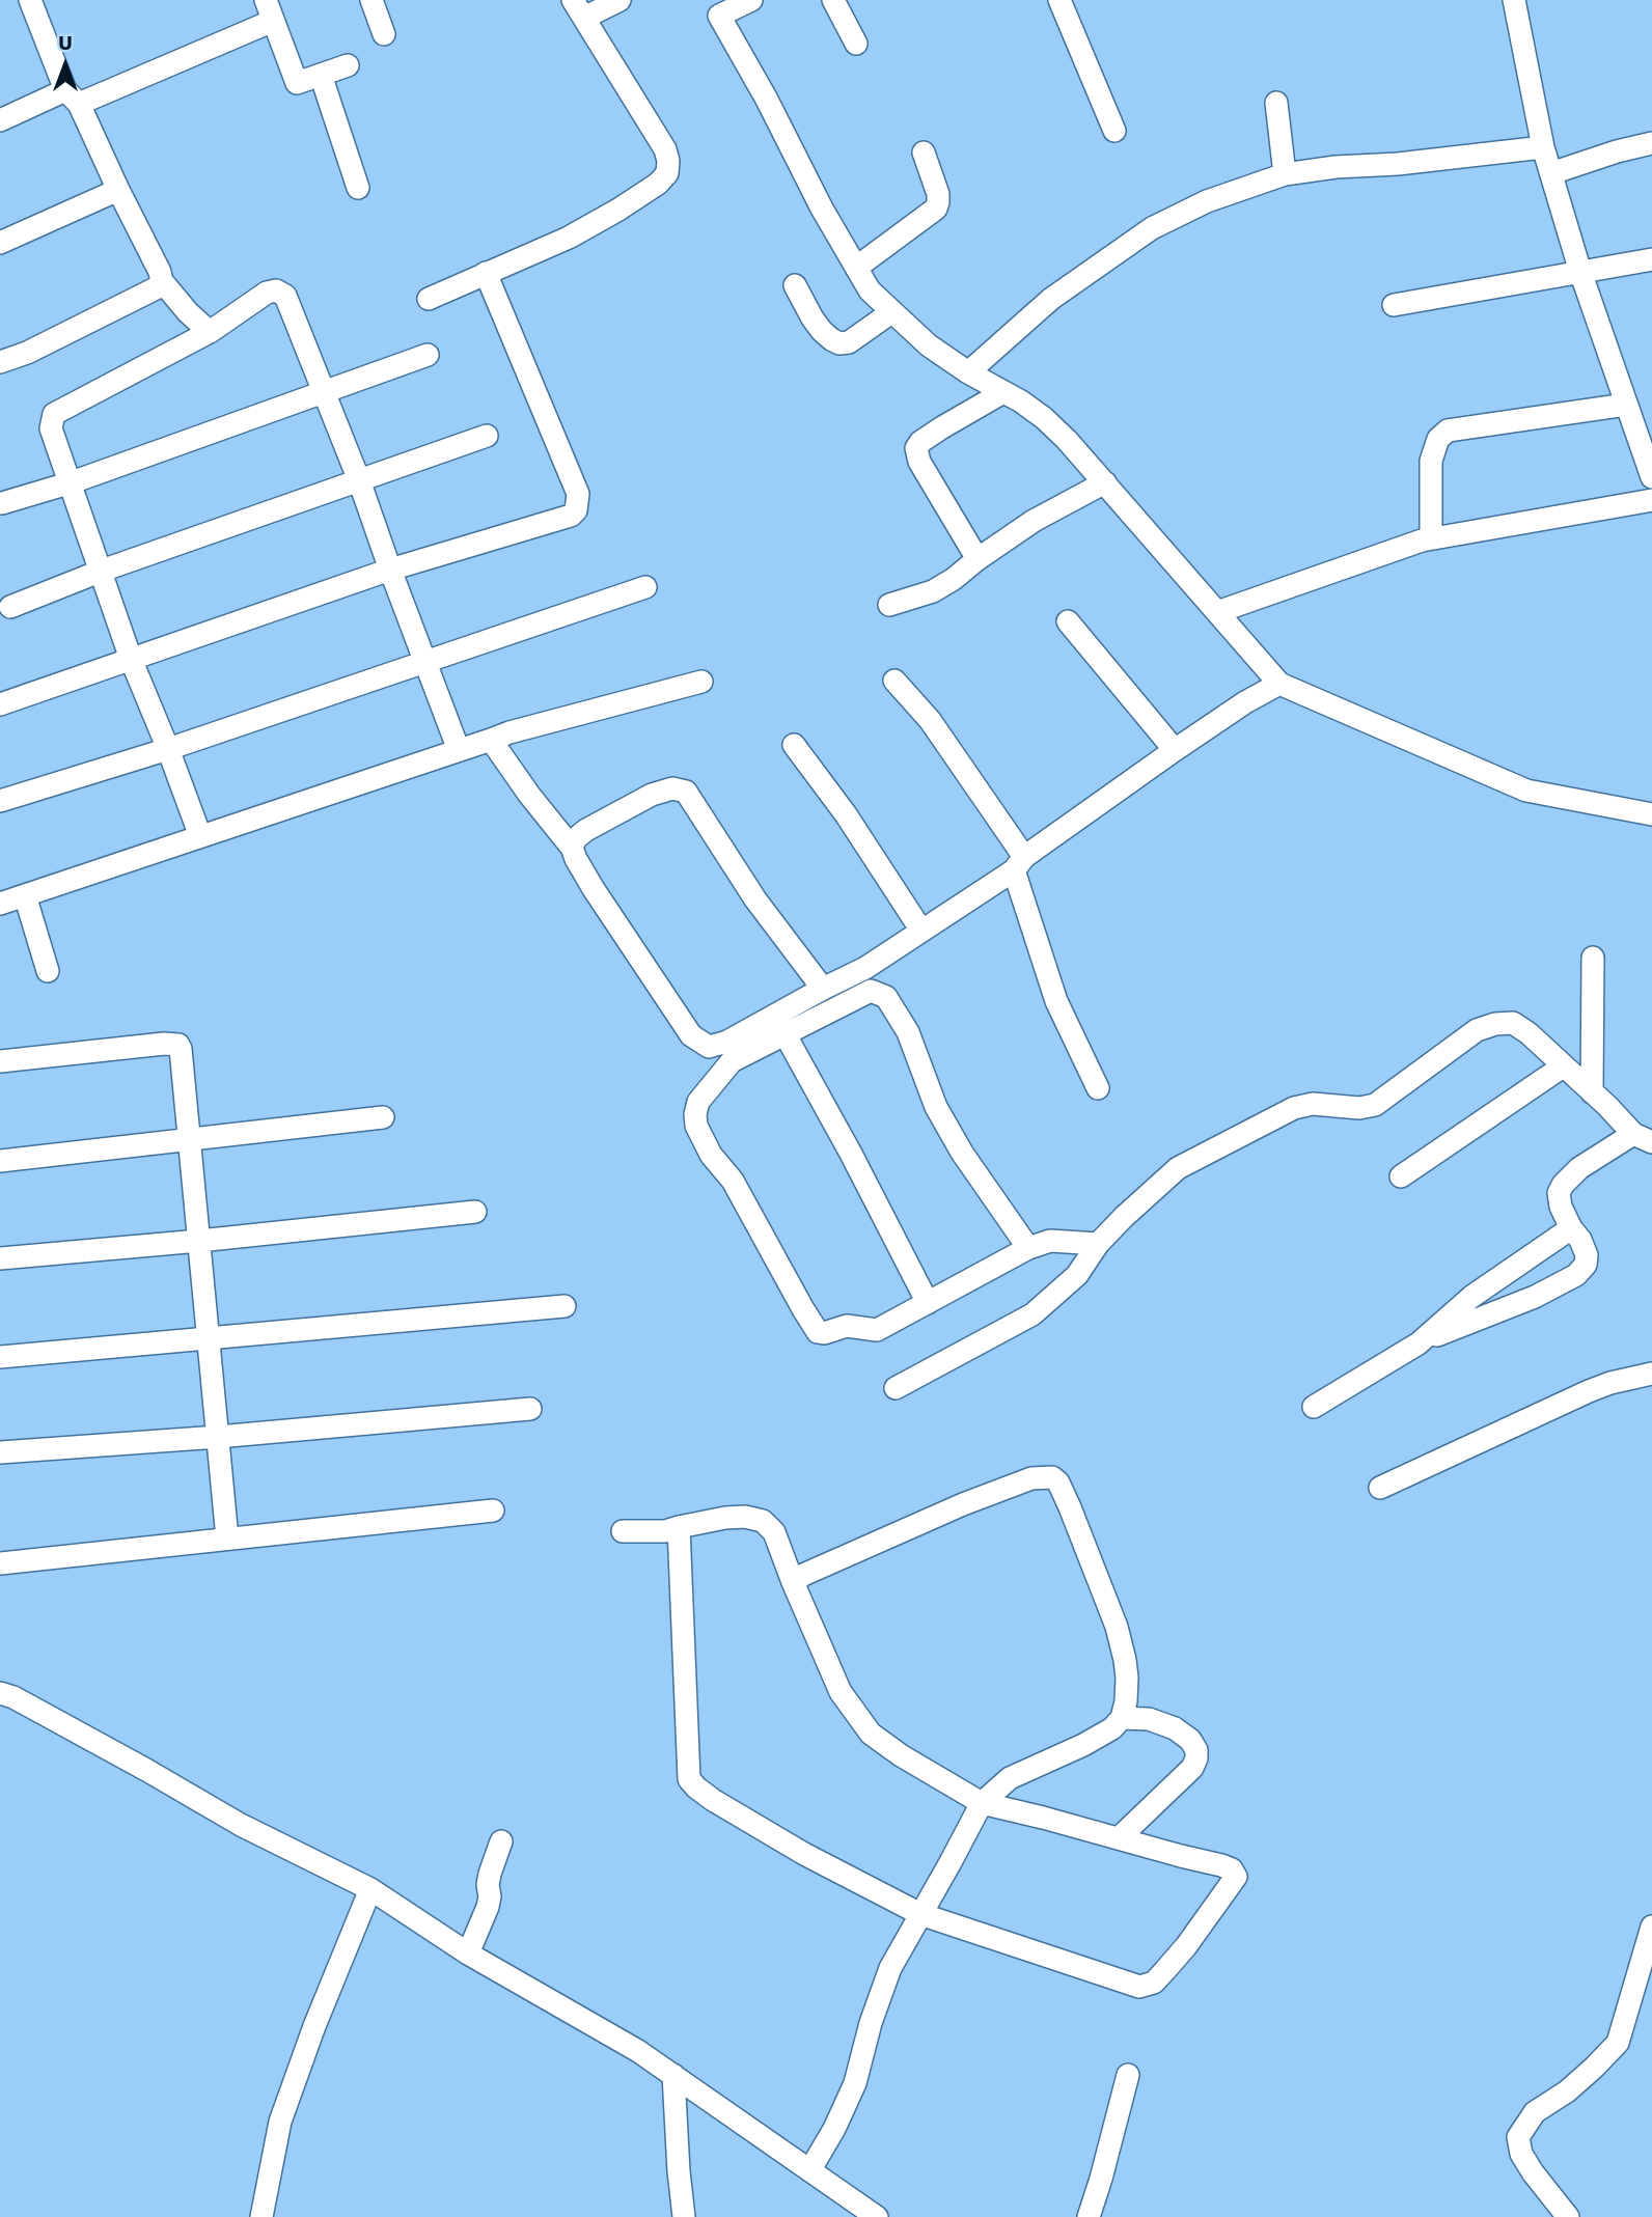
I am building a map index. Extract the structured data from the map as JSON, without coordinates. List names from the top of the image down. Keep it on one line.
{"north":"top"}
